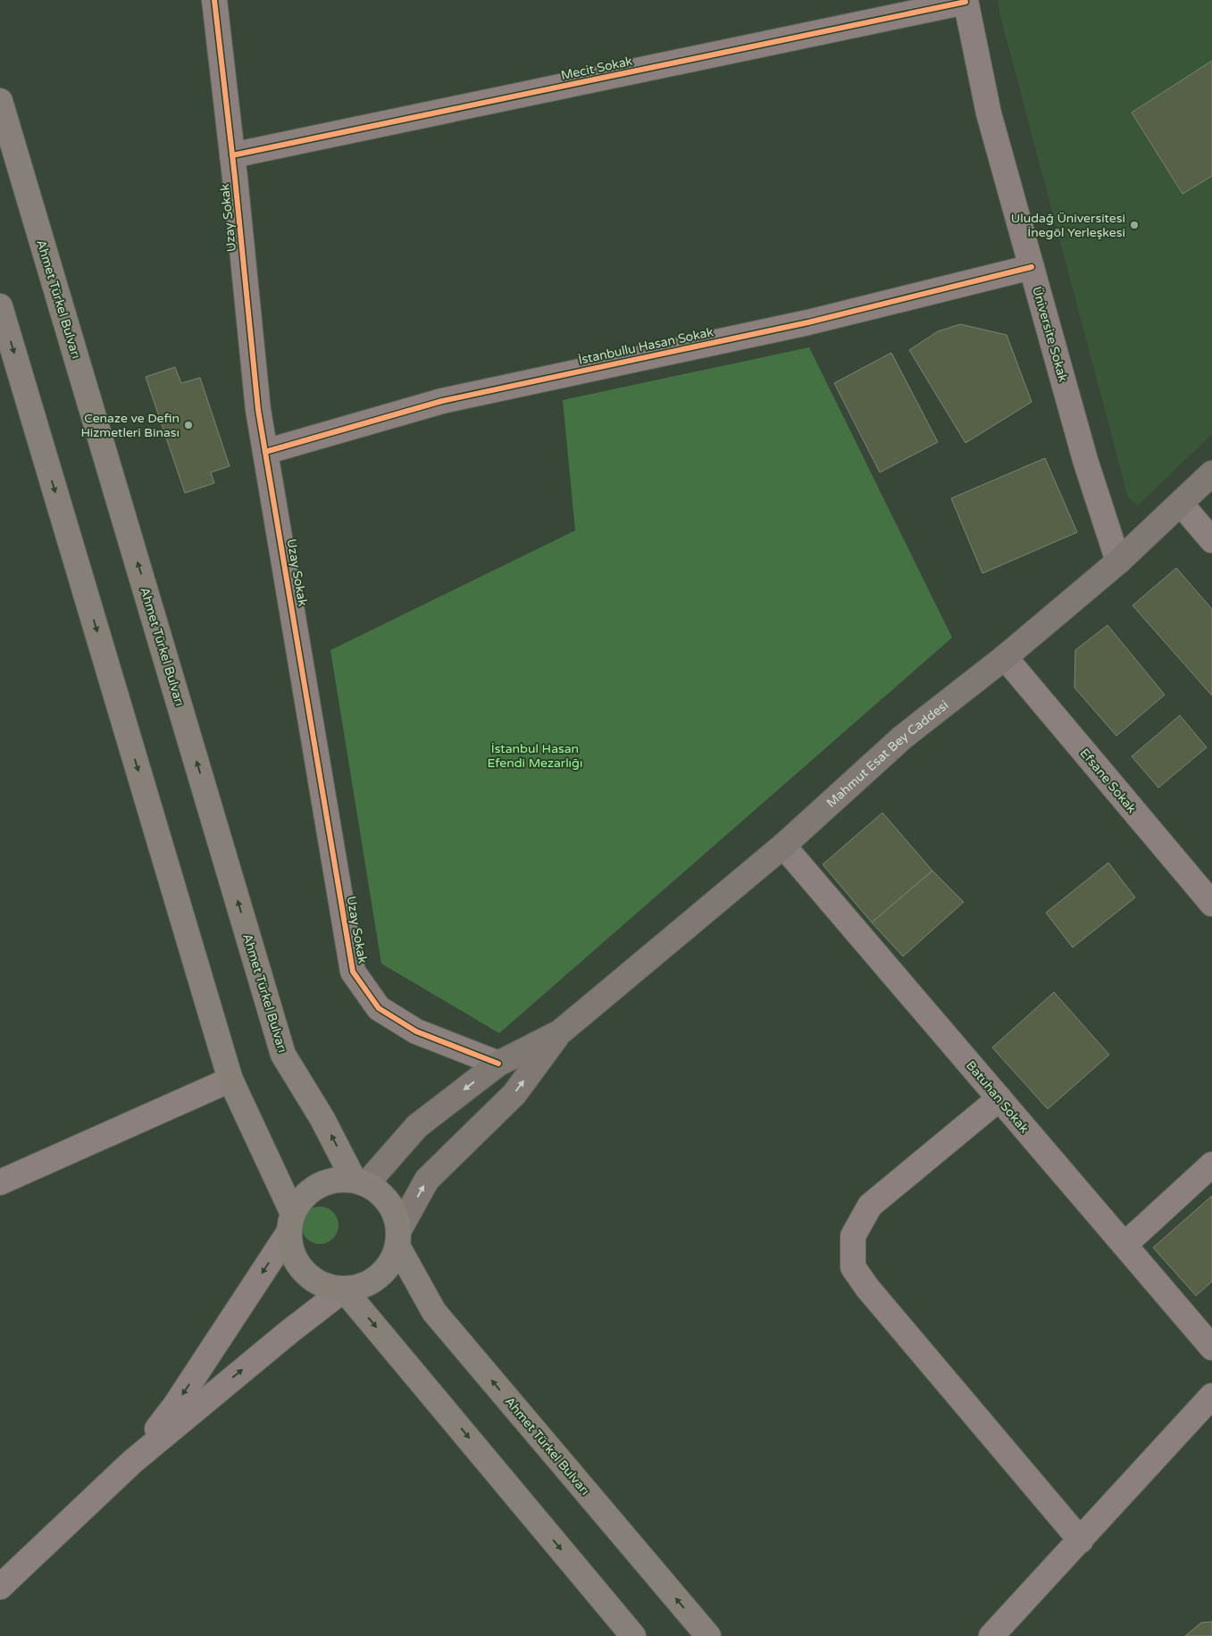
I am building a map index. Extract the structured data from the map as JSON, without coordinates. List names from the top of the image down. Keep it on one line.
{"streets":{"main road":["Ahmet Türkel Bulvarı","Mahmut Esat Bey Caddesi"],"street":["Mecit Sokak","Uzay Sokak","Üniversite Sokak","İstanbullu Hasan Sokak","Efsane Sokak","Batuhan Sokak"]},"crossings":[["Mecit Sokak","Uzay Sokak"],["Mecit Sokak","Üniversite Sokak"],["Uzay Sokak","İstanbullu Hasan Sokak"],["Üniversite Sokak","İstanbullu Hasan Sokak"],["Üniversite Sokak","Mahmut Esat Bey Caddesi"],["Mahmut Esat Bey Caddesi","Efsane Sokak"],["Mahmut Esat Bey Caddesi","Batuhan Sokak"]],"parks":["İstanbul Hasan Efendi Mezarlığı"],"places":["Uludağ Üniversitesi İnegöl Yerleşkesi","Cenaze ve Defin Hizmetleri Binası"]}
